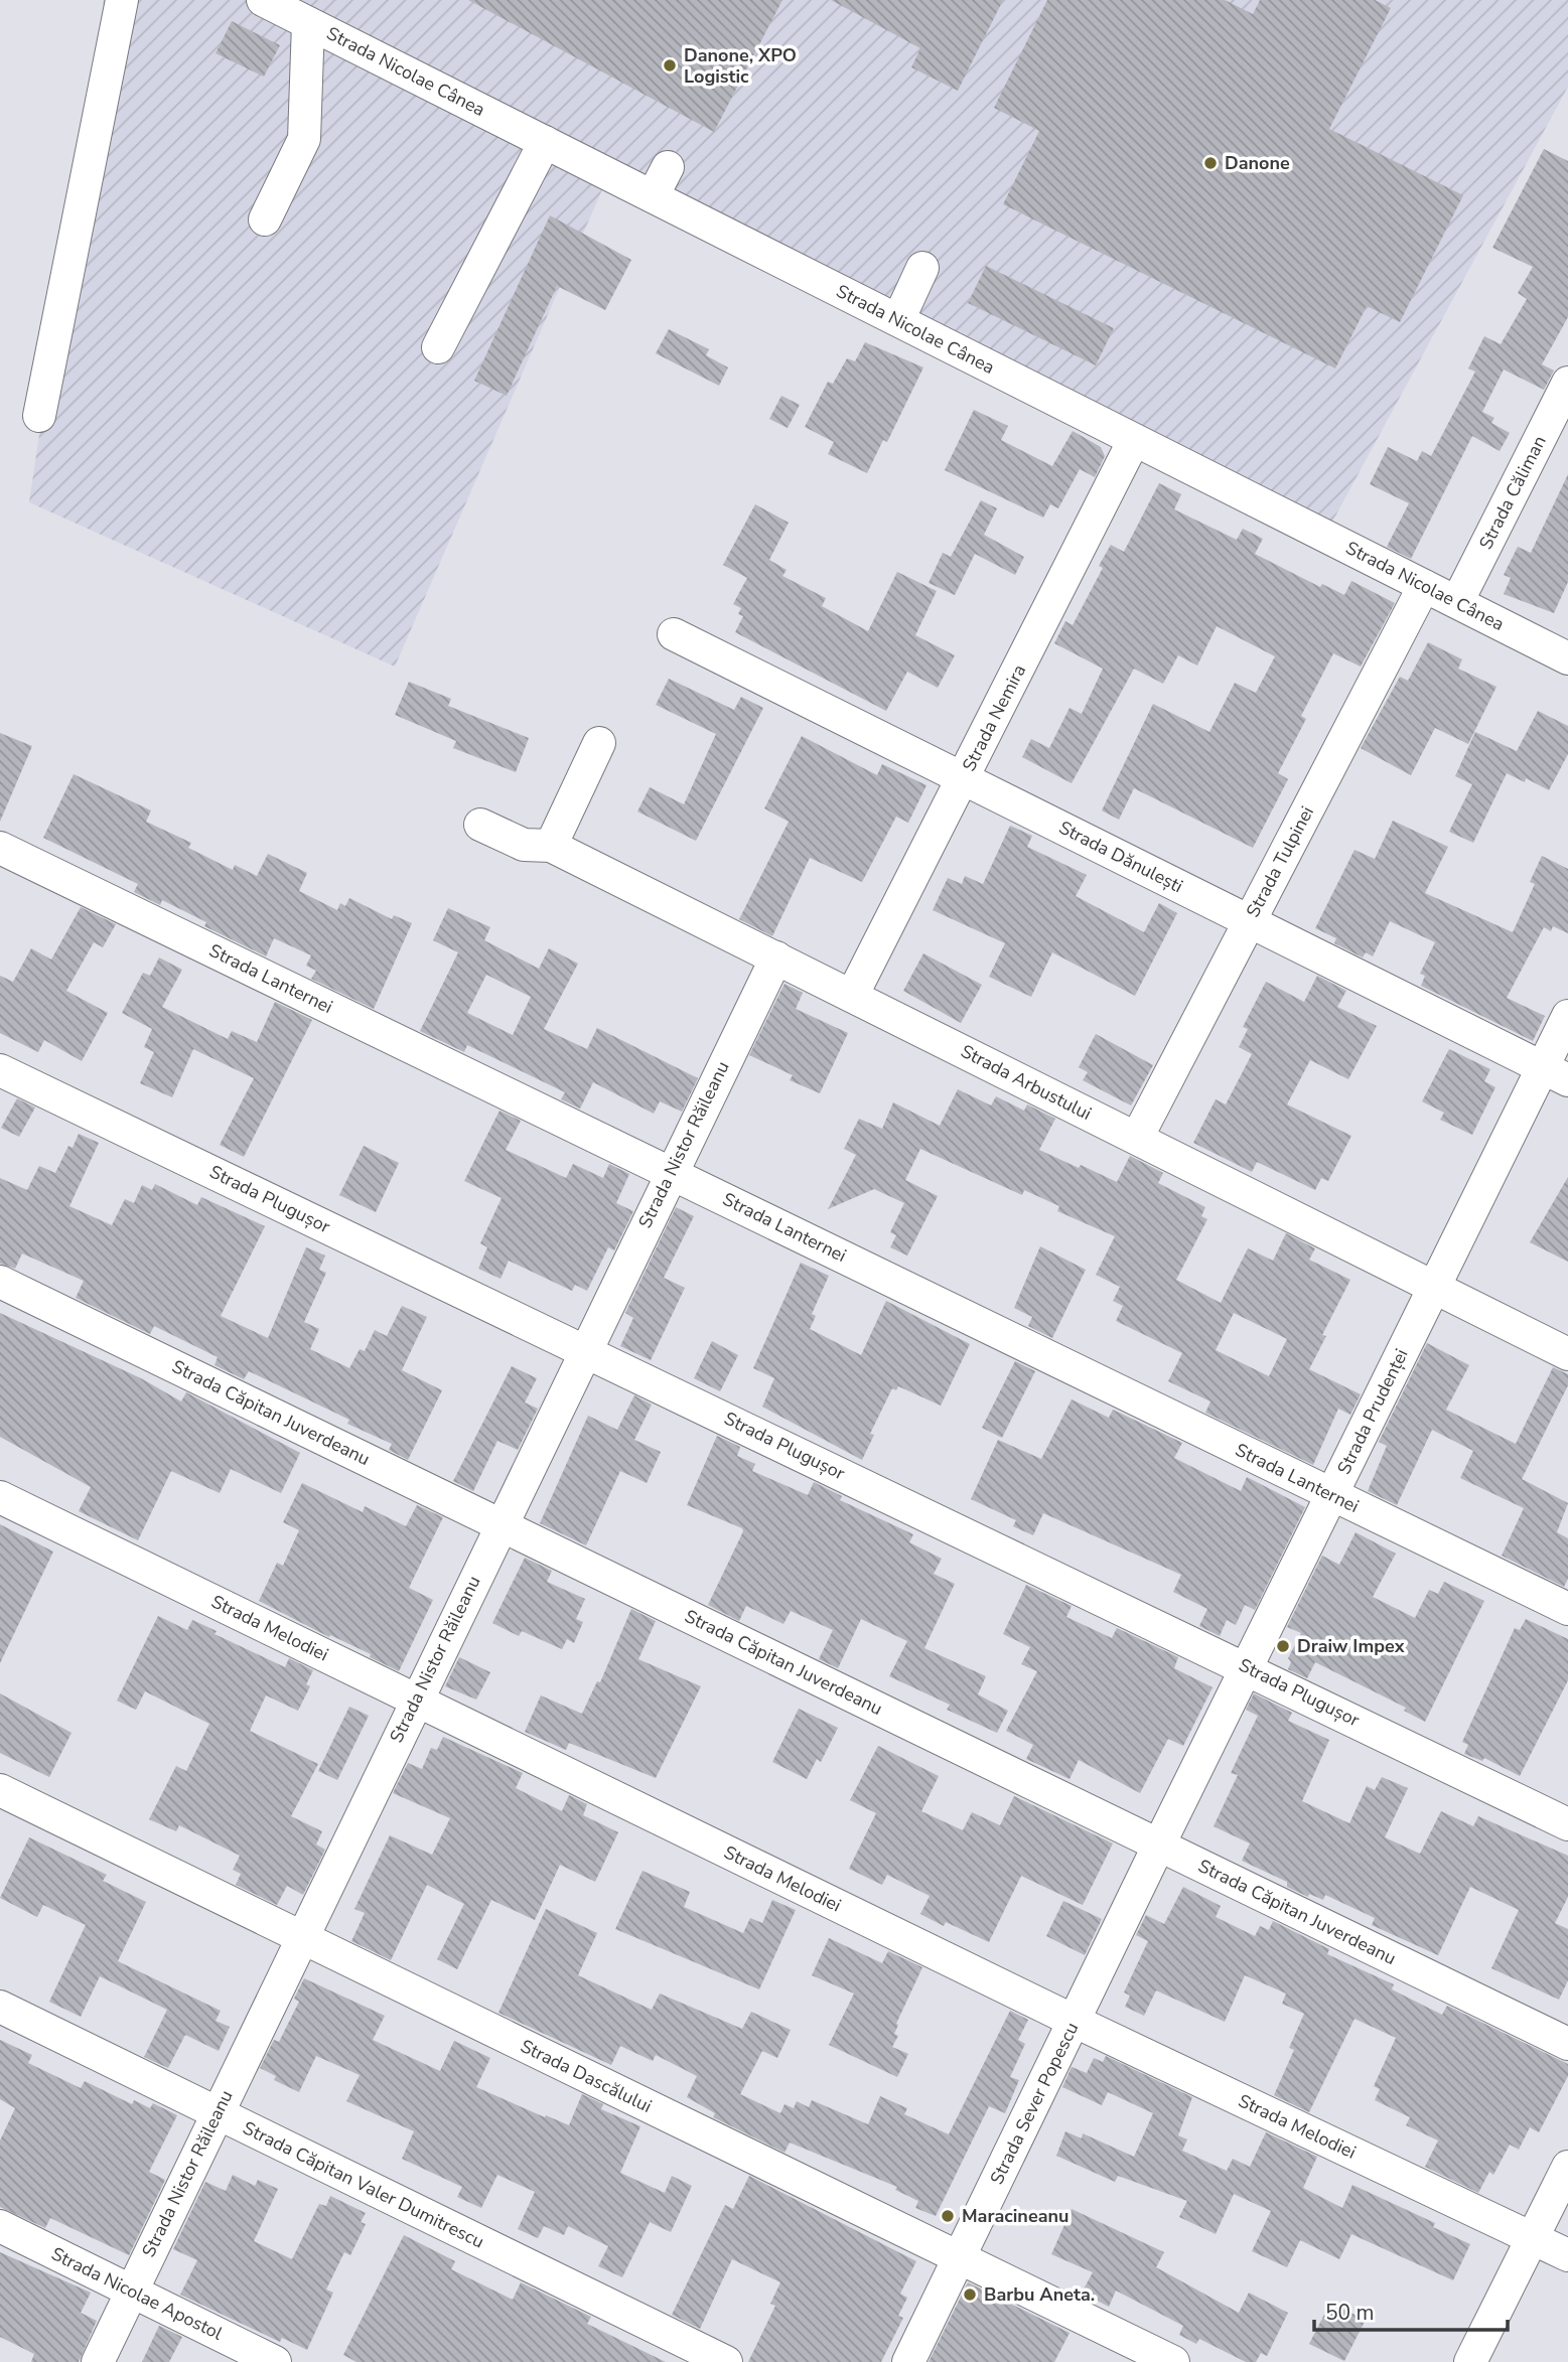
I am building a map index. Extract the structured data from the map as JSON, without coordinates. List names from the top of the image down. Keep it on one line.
{"streets":{"street":["Strada Nicolae Cânea","Strada Căliman","Strada Nemira","Strada Dănulești","Strada Tulpinei","Strada Lanternei","Strada Arbustului","Strada Nistor Răileanu","Strada Plugușor","Strada Prudenței","Strada Căpitan Juverdeanu","Strada Melodiei","Strada Dascălului","Strada Sever Popescu","Strada Căpitan Valer Dumitrescu","Strada Nicolae Apostol"]},"crossings":[["Strada Nicolae Cânea","Strada Căliman"],["Strada Nicolae Cânea","Strada Nemira"],["Strada Nicolae Cânea","Strada Tulpinei"],["Strada Nemira","Strada Dănulești"],["Strada Nemira","Strada Arbustului"],["Strada Dănulești","Strada Tulpinei"],["Strada Dănulești","Strada Prudenței"],["Strada Tulpinei","Strada Arbustului"],["Strada Lanternei","Strada Nistor Răileanu"],["Strada Lanternei","Strada Prudenței"],["Strada Arbustului","Strada Nistor Răileanu"],["Strada Arbustului","Strada Prudenței"],["Strada Nistor Răileanu","Strada Plugușor"],["Strada Nistor Răileanu","Strada Căpitan Juverdeanu"],["Strada Nistor Răileanu","Strada Melodiei"],["Strada Nistor Răileanu","Strada Dascălului"],["Strada Nistor Răileanu","Strada Căpitan Valer Dumitrescu"],["Strada Nistor Răileanu","Strada Nicolae Apostol"],["Strada Plugușor","Strada Prudenței"],["Strada Prudenței","Strada Căpitan Juverdeanu"],["Strada Prudenței","Strada Sever Popescu"],["Strada Căpitan Juverdeanu","Strada Sever Popescu"],["Strada Melodiei","Strada Sever Popescu"],["Strada Dascălului","Strada Sever Popescu"]],"places":["Danone, XPO Logistic","Danone","Draiw Impex","Maracineanu","Barbu Aneta."],"scale_bar":"50 m"}
